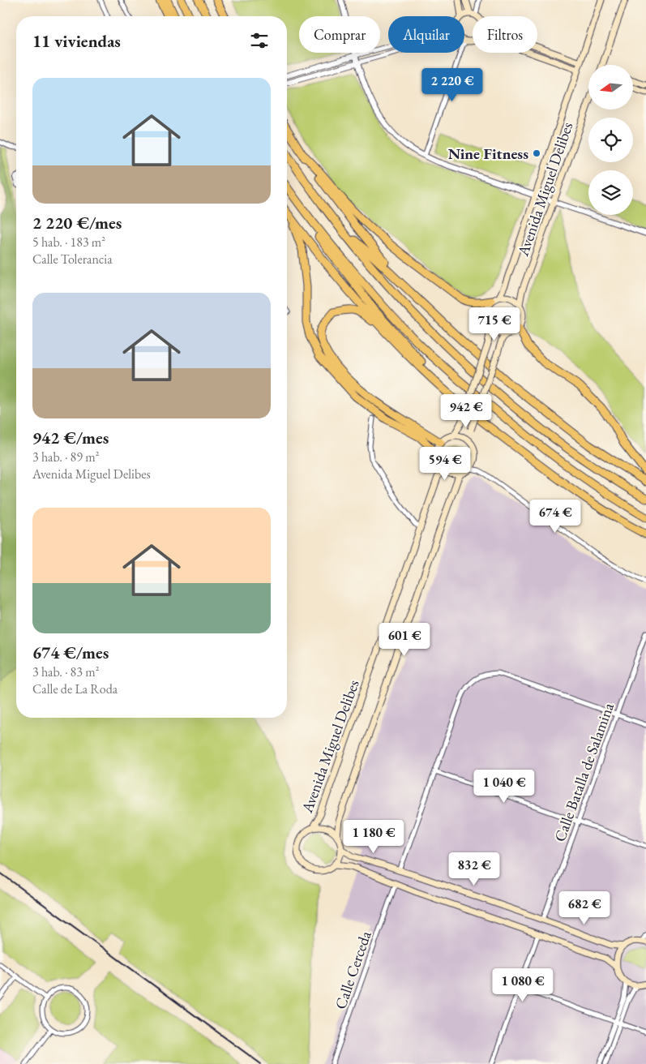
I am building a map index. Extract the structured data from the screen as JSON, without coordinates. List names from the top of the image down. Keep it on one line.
{"streets":{"main road":["Avenida Miguel Delibes"],"street":["Calle Batalla de Salamina","Calle Cerceda"]},"places":["Nine Fitness"],"north":"left","page":{"chip":["Comprar","Alquilar","Filtros"],"heading":"11 viviendas","list":[{"name":"2 220 €/mes","note":"5 hab. · 183 m² · Calle Tolerancia"},{"name":"942 €/mes","note":"3 hab. · 89 m² · Avenida Miguel Delibes"},{"name":"674 €/mes","note":"3 hab. · 83 m² · Calle de La Roda"}],"price":["2 220 €","715 €","942 €","594 €","674 €","601 €","1 040 €","1 180 €","832 €","682 €","1 080 €"]}}
